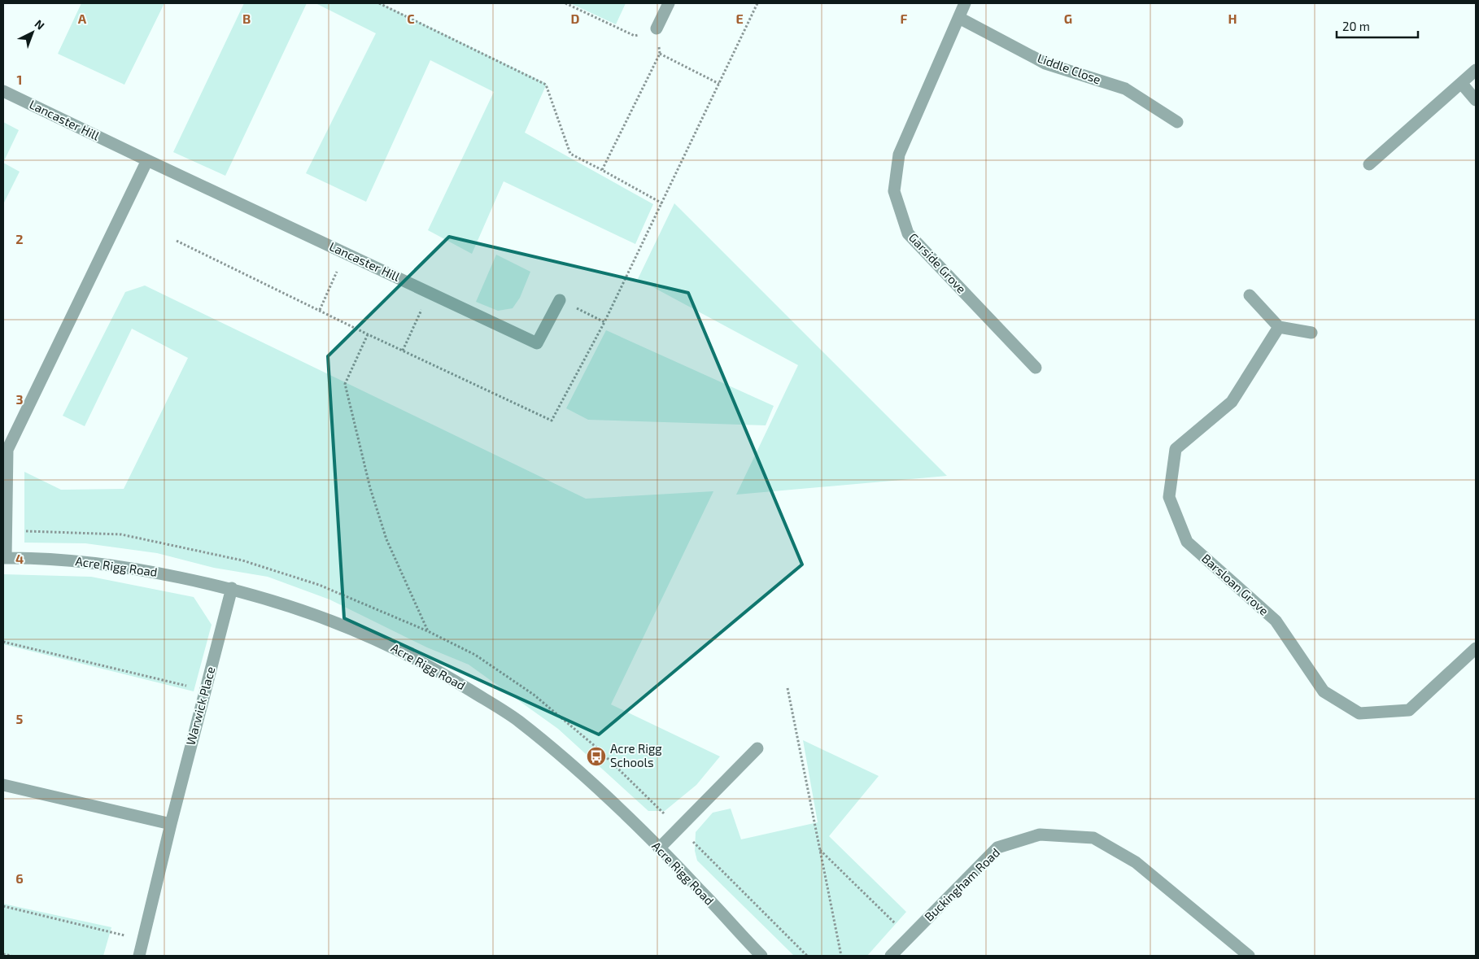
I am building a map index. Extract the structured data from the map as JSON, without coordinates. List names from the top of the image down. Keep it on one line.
{"streets":{"street":["Liddle Close","Lancaster Hill","Garside Grove","Acre Rigg Road","Barsloan Grove","Warwick Place","Buckingham Road"]},"crossings":[["Liddle Close","Garside Grove"],["Acre Rigg Road","Warwick Place"]],"places":{"bus stop":["Acre Rigg Schools"]},"scale_bar":"20 m","north":"top right","grid":{"columns":["A","B","C","D","E","F","G","H"],"rows":["1","2","3","4","5","6"]}}
